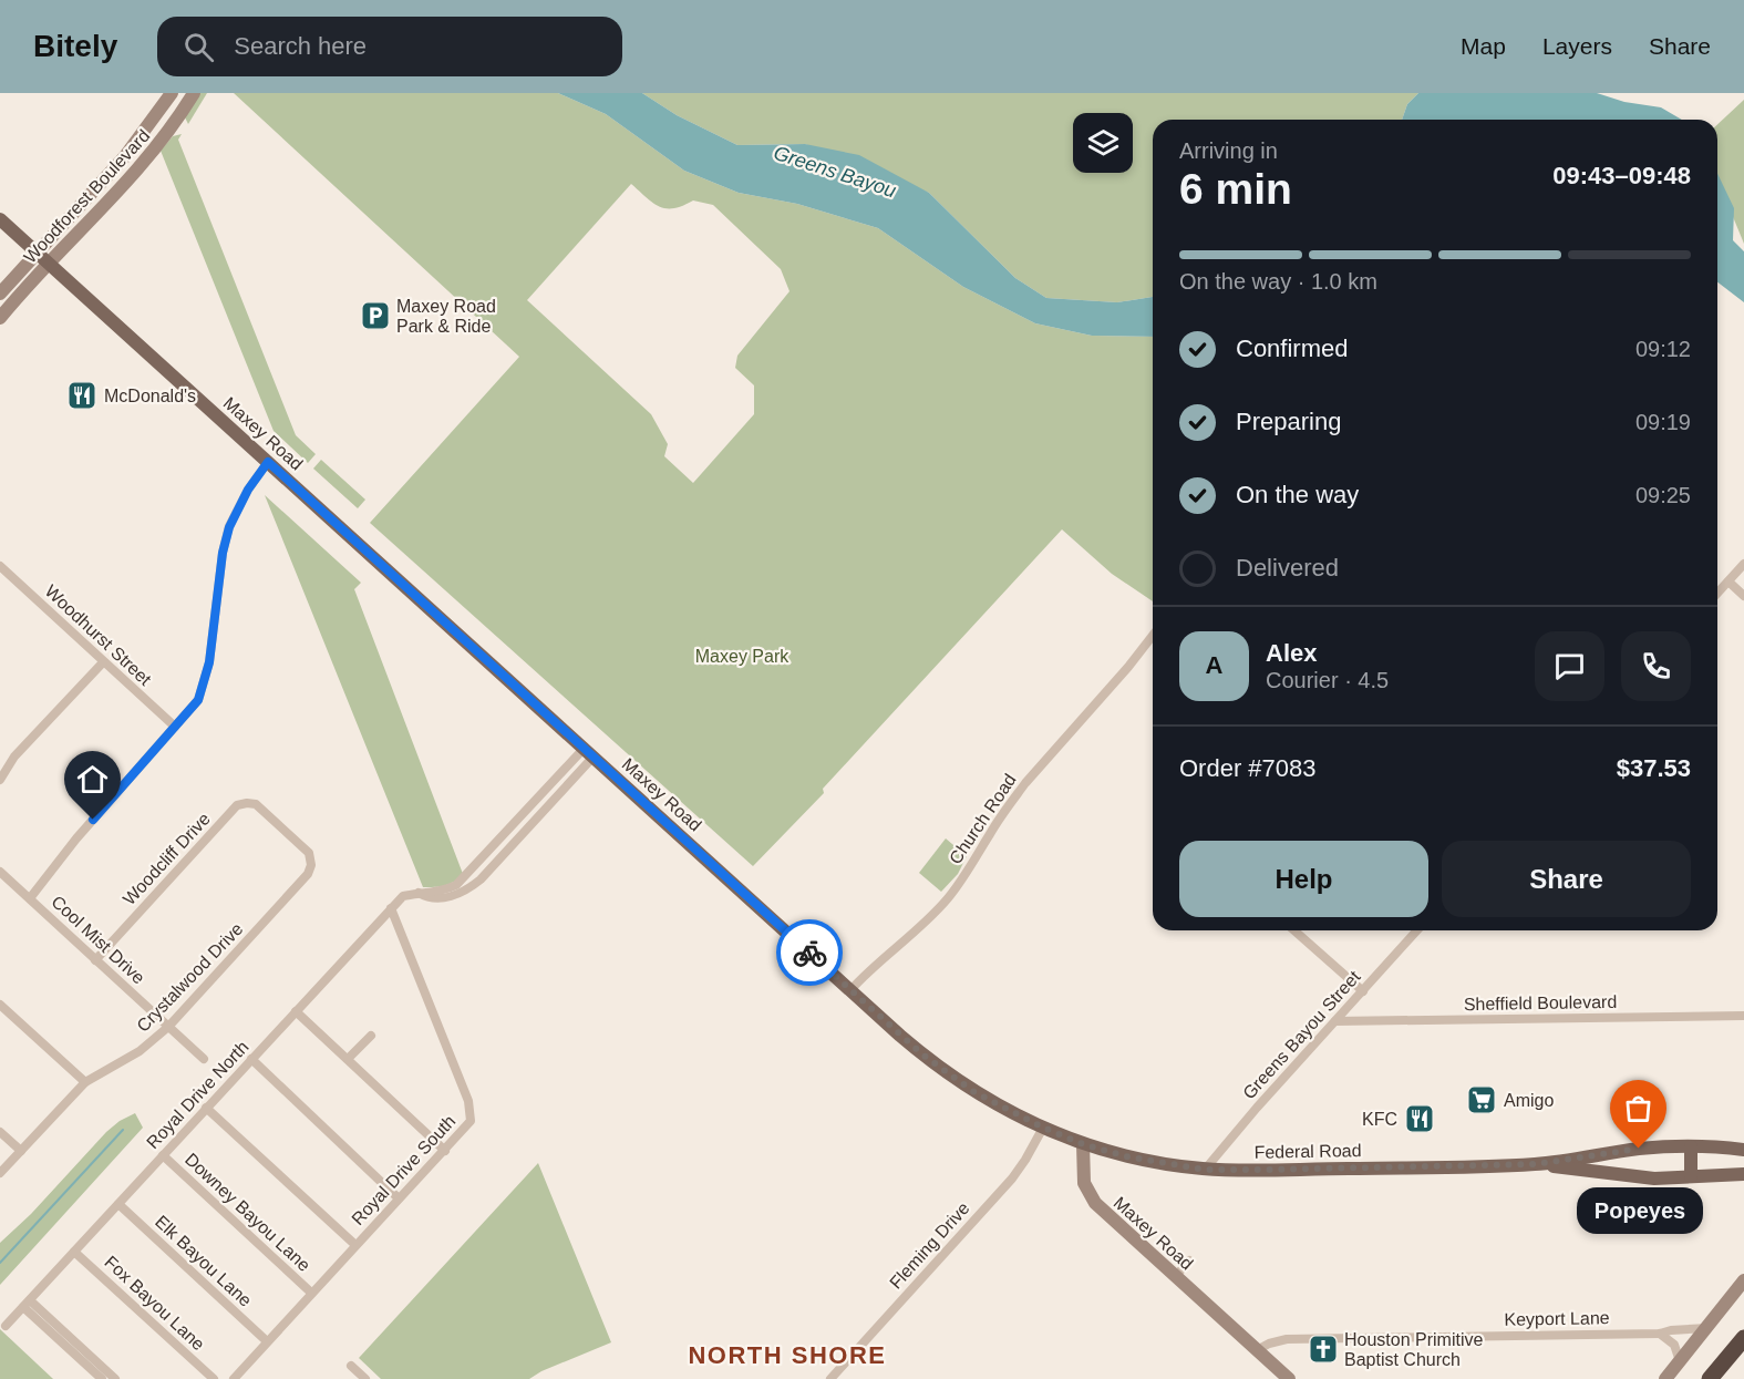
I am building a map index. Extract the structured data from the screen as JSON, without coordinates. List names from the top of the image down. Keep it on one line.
{"streets":{"main road":["Woodforest Boulevard","Maxey Road","Federal Road"],"street":["Woodhurst Street","Church Road","Woodcliff Drive","Cool Mist Drive","Crystalwood Drive","Sheffield Boulevard","Greens Bayou Street","Royal Drive North","Royal Drive South","Downey Bayou Lane","Fleming Drive","Elk Bayou Lane","Fox Bayou Lane","Keyport Lane"]},"crossings":[["Woodforest Boulevard","Maxey Road"],["Maxey Road","Church Road"],["Maxey Road","Royal Drive North"],["Maxey Road","Federal Road"],["Maxey Road","Fleming Drive"],["Maxey Road","Keyport Lane"],["Woodcliff Drive","Cool Mist Drive"],["Woodcliff Drive","Crystalwood Drive"],["Cool Mist Drive","Crystalwood Drive"],["Sheffield Boulevard","Greens Bayou Street"],["Greens Bayou Street","Federal Road"],["Royal Drive North","Royal Drive South"],["Royal Drive North","Downey Bayou Lane"],["Royal Drive North","Elk Bayou Lane"],["Royal Drive North","Fox Bayou Lane"],["Royal Drive South","Downey Bayou Lane"],["Royal Drive South","Elk Bayou Lane"]],"districts":["NORTH SHORE"],"water":["Greens Bayou"],"parks":["Maxey Park"],"places":{"parking":["Maxey Road Park & Ride"],"restaurant":["McDonald's","KFC"],"supermarket":["Amigo"],"other":["Popeyes"],"church":["Houston Primitive Baptist Church"]},"page":{"header":"Bitely","search":"Search here","nav":["Map","Layers","Share"],"heading":["6 min","Arriving in","09:43–09:48"],"panel":["Alex","Courier · 4.5","Order #7083","$37.53"],"bar":"On the way · 1.0 km","list":[["Confirmed","09:12"],["Preparing","09:19"],["On the way","09:25"],"Delivered"],"round":"A","buttons":["Help","Share"],"bubble":"Popeyes"}}
